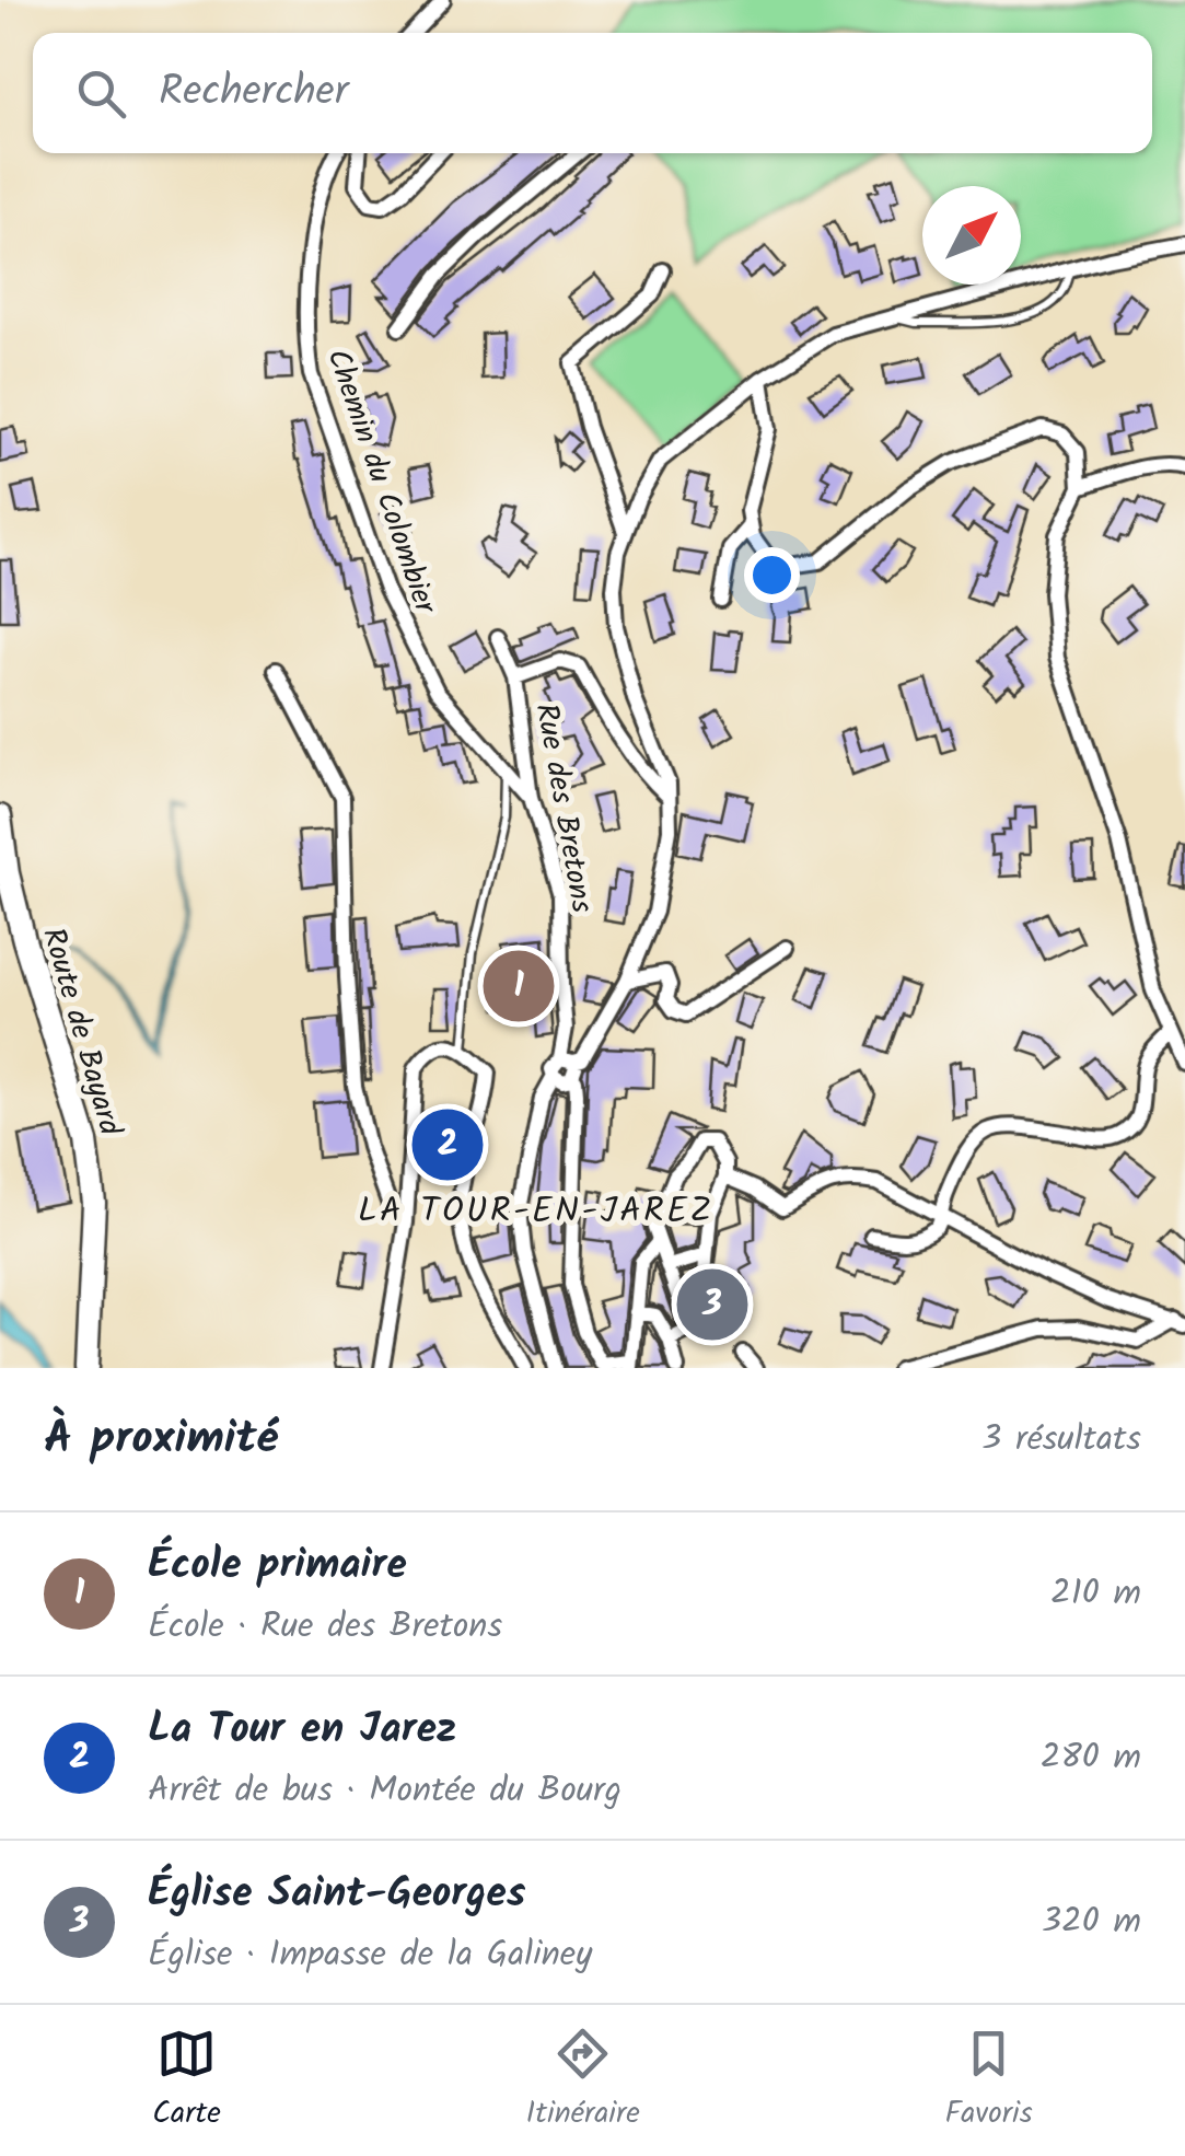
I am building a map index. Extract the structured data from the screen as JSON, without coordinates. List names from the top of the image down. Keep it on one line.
{"streets":{"main road":["Route de Bayard"],"street":["Chemin du Colombier","Rue des Bretons"]},"crossings":[["Chemin du Colombier","Rue des Bretons"]],"districts":["LA TOUR-EN-JAREZ"],"north":"top right","page":{"search":"Rechercher","pins":["1","2","3"],"heading":["À proximité","3 résultats"],"list":[{"mark":"1","name":"École primaire","note":"École · Rue des Bretons","value":"210 m"},{"mark":"2","name":"La Tour en Jarez","note":"Arrêt de bus · Montée du Bourg","value":"280 m"},{"mark":"3","name":"Église Saint-Georges","note":"Église · Impasse de la Galiney","value":"320 m"}],"nav":["Carte","Itinéraire","Favoris"]}}
